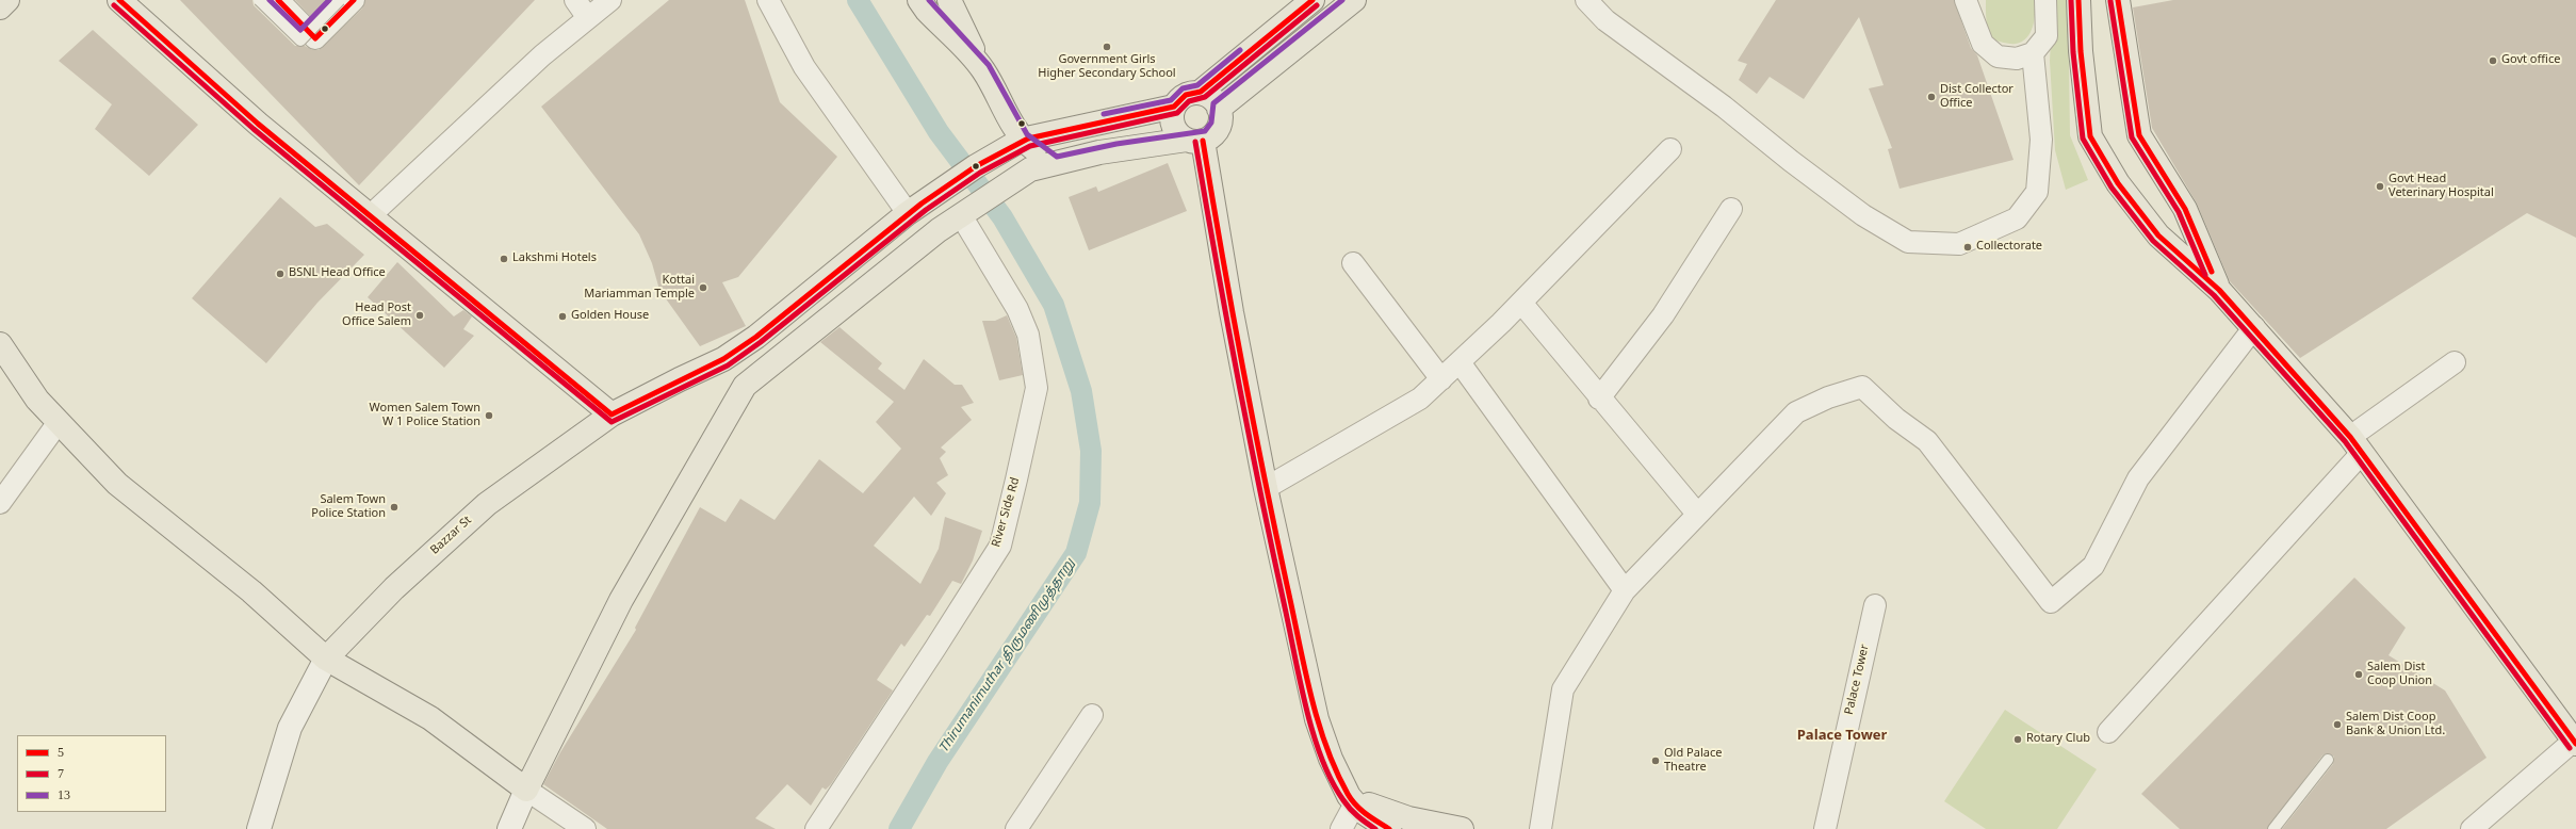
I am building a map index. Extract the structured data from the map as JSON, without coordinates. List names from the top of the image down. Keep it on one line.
{"streets":{"main road":["Bazzar St"],"street":["River Side Rd","Palace Tower"]},"districts":["Palace Tower"],"water":["Thirumanimuthar திருமணிமுத்தாறு"],"places":["Government Girls Higher Secondary School","Govt office","Dist Collector Office","Govt Head Veterinary Hospital","Collectorate","Lakshmi Hotels","BSNL Head Office","Kottai Mariamman Temple","Head Post Office Salem","Golden House","Women Salem Town W 1 Police Station","Salem Town Police Station","Salem Dist Coop Union","Salem Dist Coop Bank & Union Ltd.","Rotary Club","Old Palace Theatre"],"lines":["transit line 5","transit line 7","transit line 13"],"legend":["5","7","13"]}
